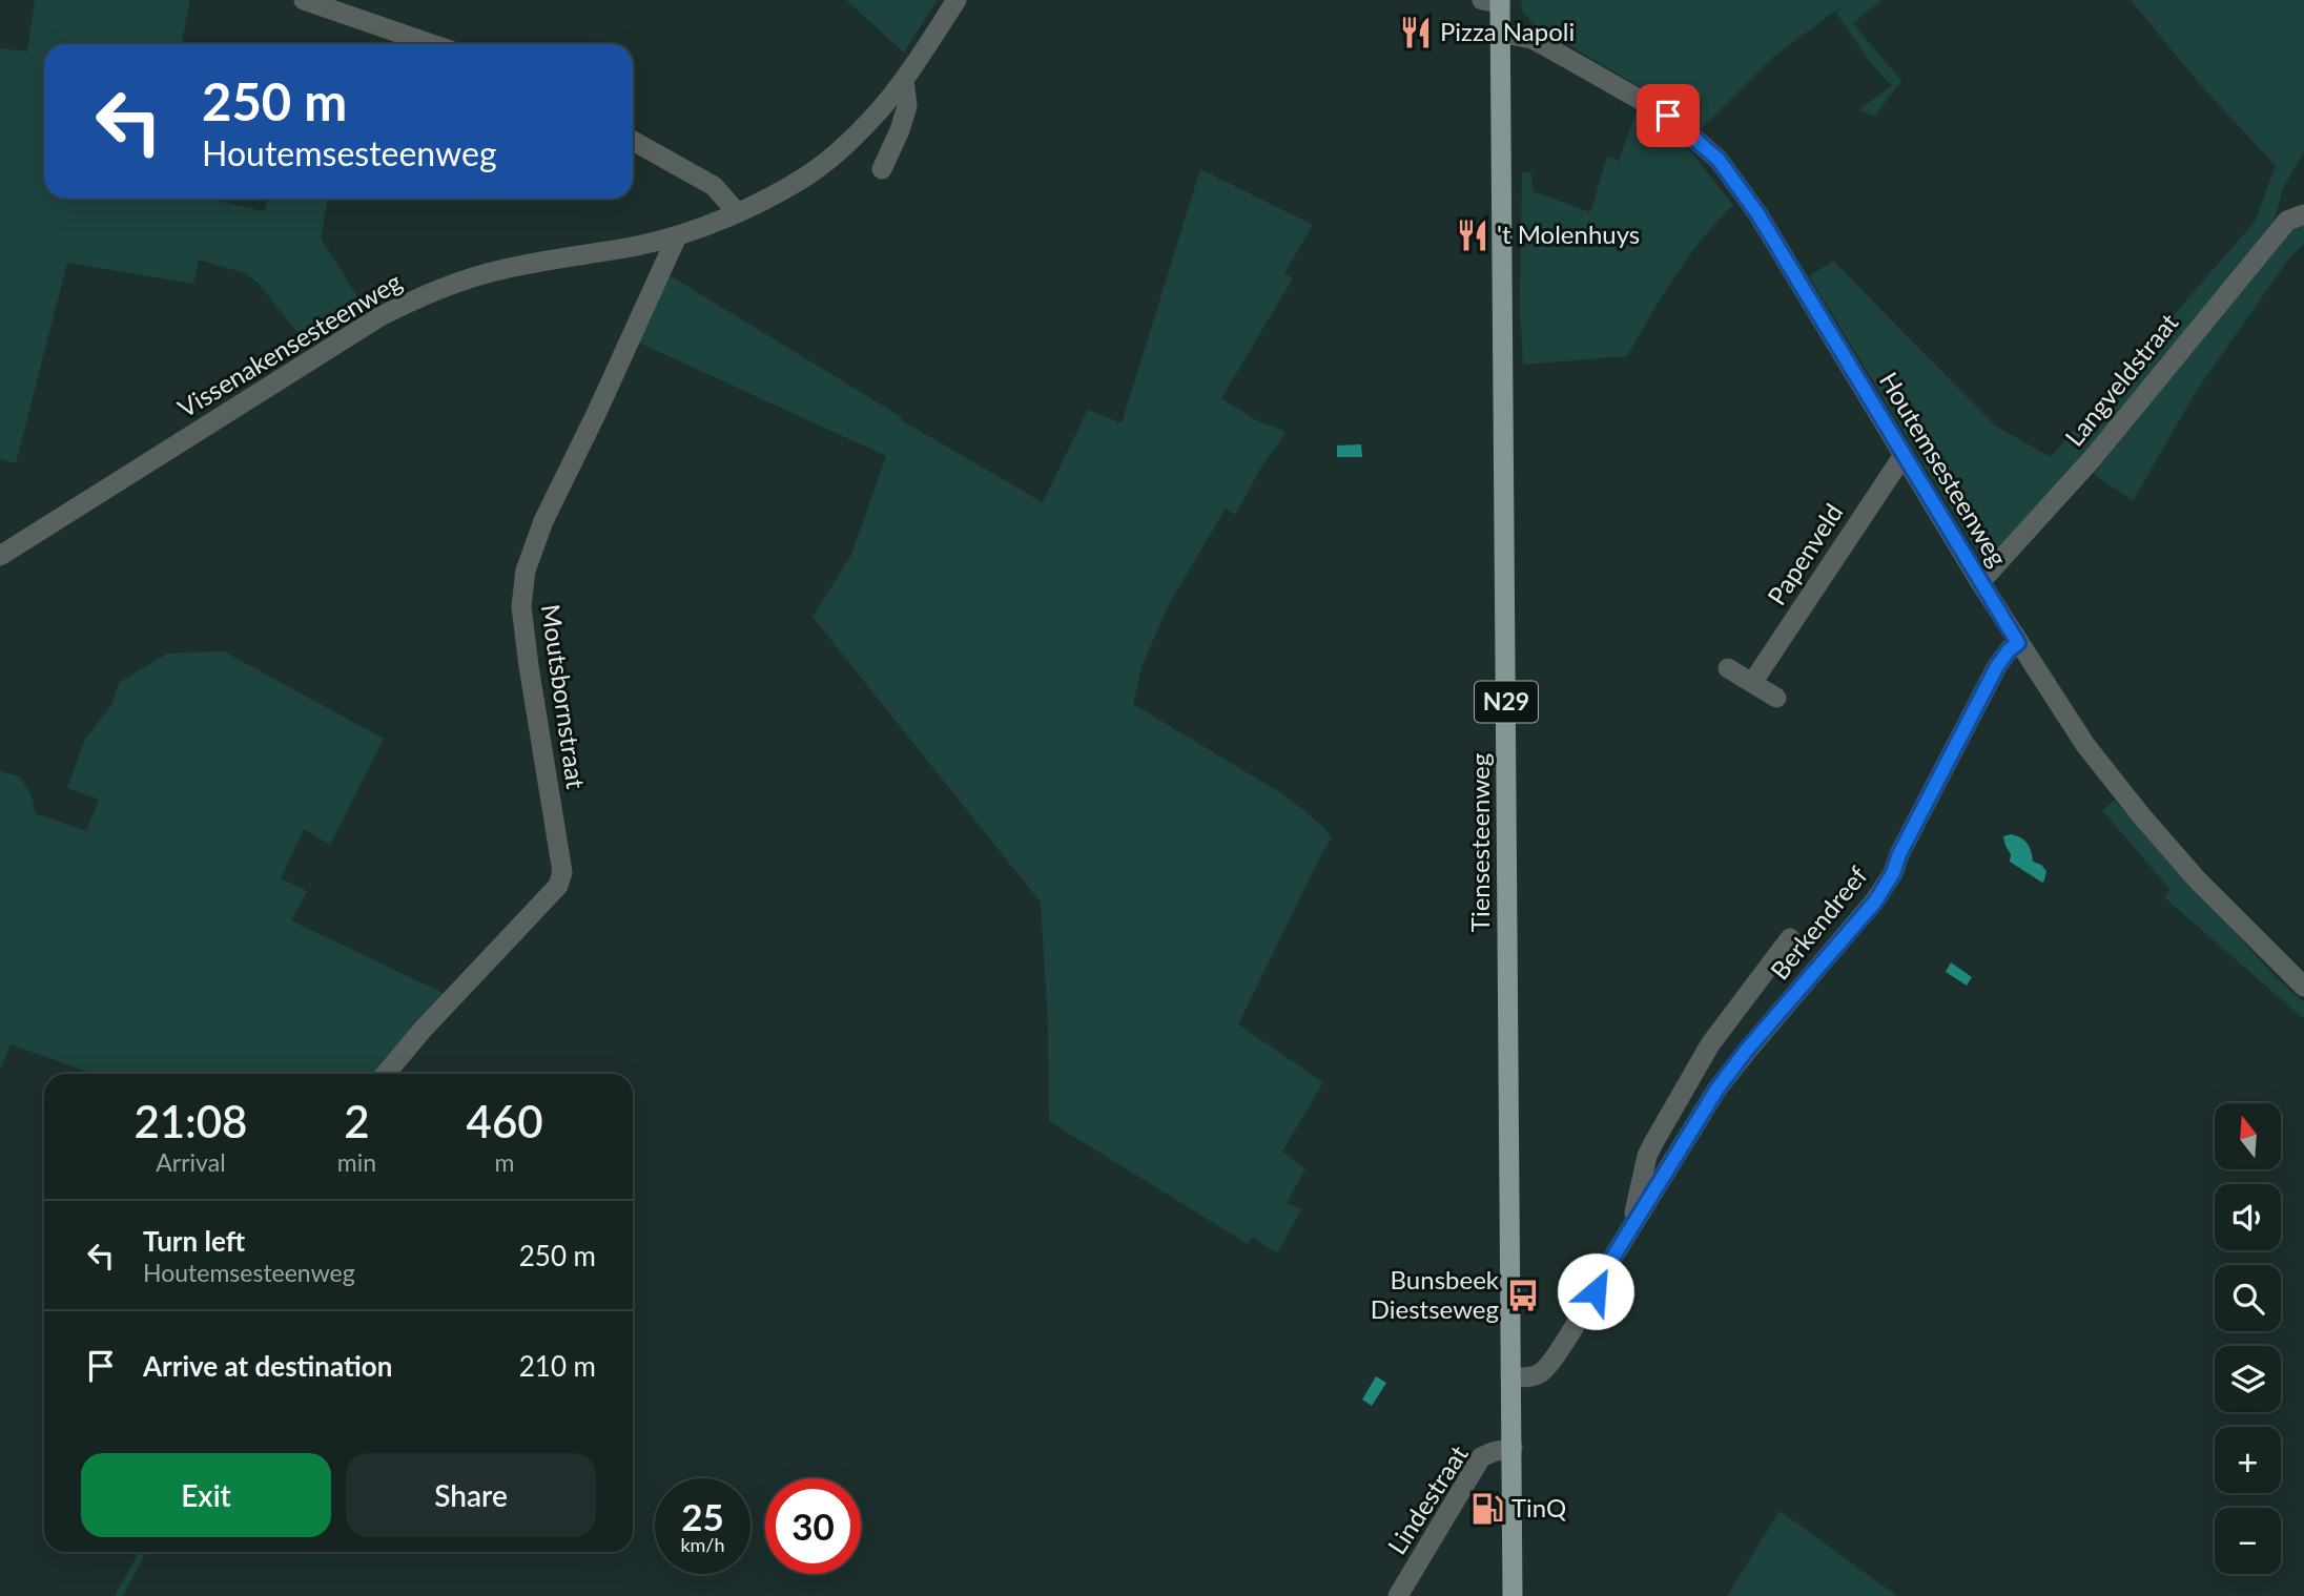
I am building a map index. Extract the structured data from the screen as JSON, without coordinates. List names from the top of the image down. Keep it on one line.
{"streets":{"main road":["N29","Tiensesteenweg"],"street":["Vissenakensesteenweg","Langveldstraat","Houtemsesteenweg","Papenveld","Moutsbornstraat","Berkendreef","Lindestraat"]},"crossings":[["Vissenakensesteenweg","Moutsbornstraat"],["Langveldstraat","Houtemsesteenweg"],["Houtemsesteenweg","Papenveld"],["Houtemsesteenweg","Tiensesteenweg"],["Houtemsesteenweg","Berkendreef"],["Tiensesteenweg","Berkendreef"],["Tiensesteenweg","Lindestraat"]],"places":{"restaurant":["Pizza Napoli","'t Molenhuys"],"bus stop":["Bunsbeek Diestseweg"],"fuel station":["TinQ"]},"north":"top","page":{"turn":["250 m","Houtemsesteenweg"],"eta":["21:08","Arrival","2","min","460","m"],"map_buttons":["+","−"],"list":[{"name":"Turn left","note":"Houtemsesteenweg","value":"250 m"},{"name":"Arrive at destination","value":"210 m"}],"buttons":["Exit","Share"],"speed":"25 km/h","limit":"30"}}
